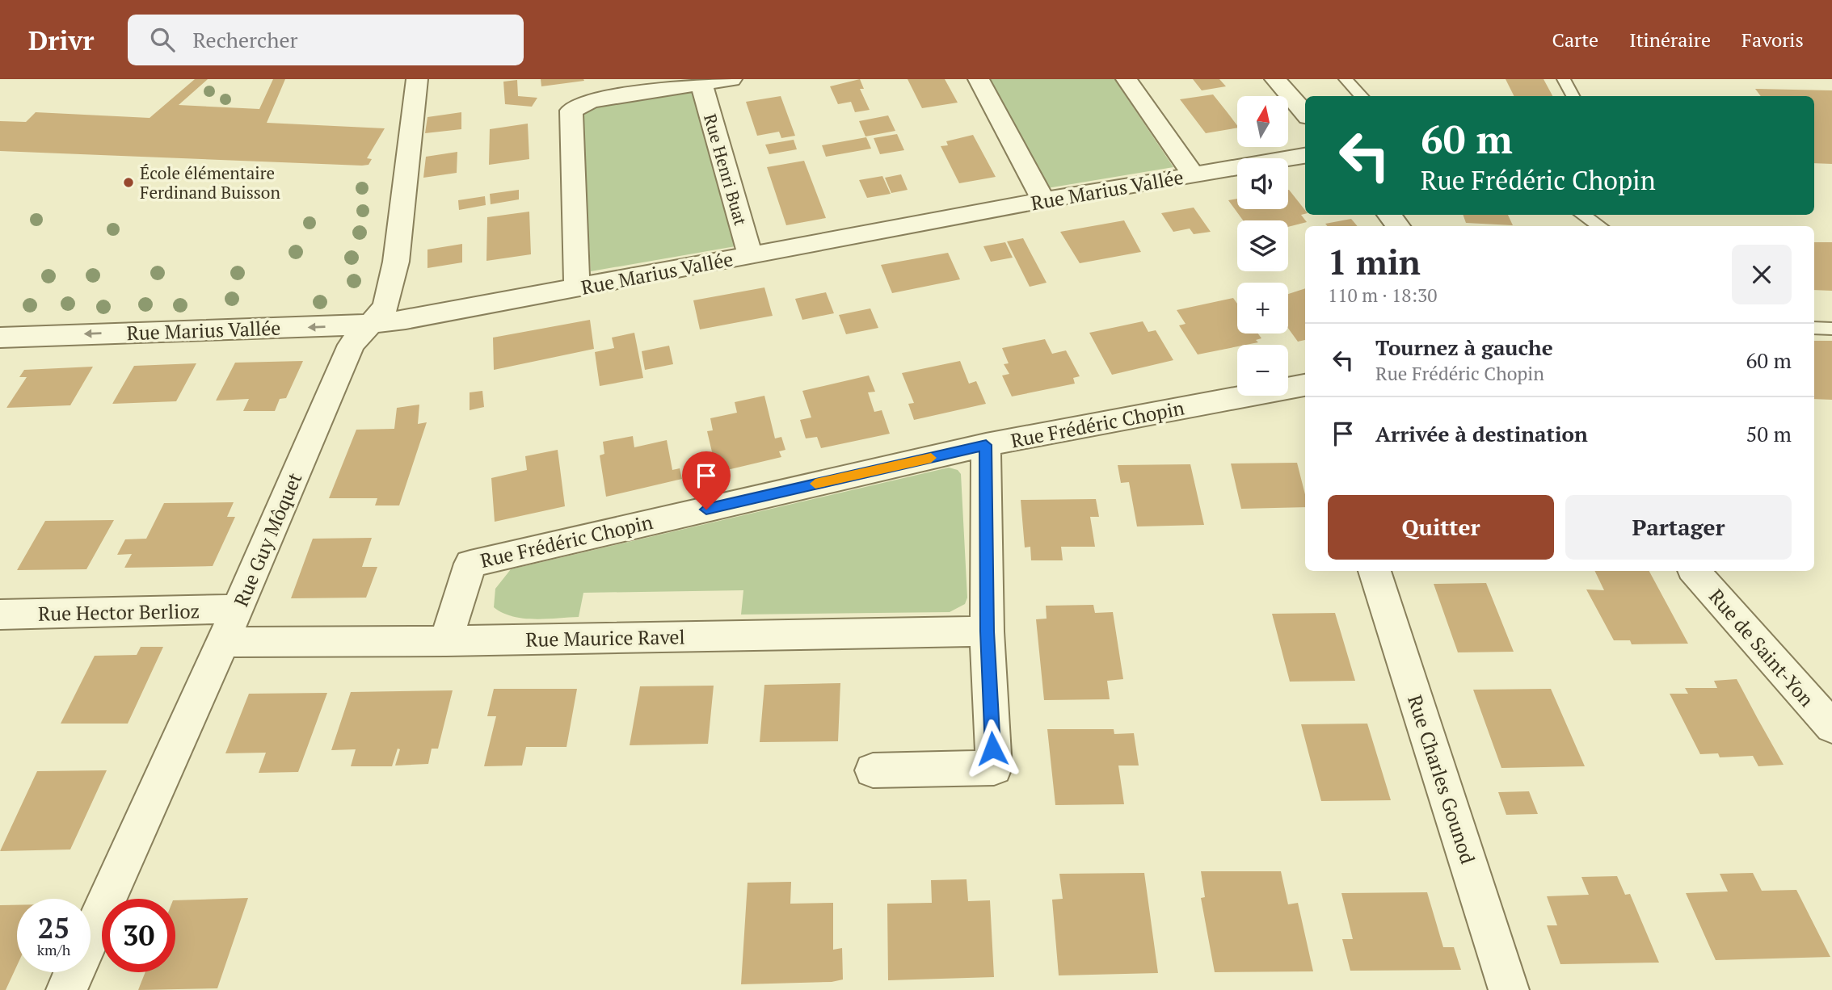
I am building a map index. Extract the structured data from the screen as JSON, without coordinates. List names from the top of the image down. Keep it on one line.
{"streets":{"street":["Rue Henri Buat","Rue Marius Vallée","Rue Frédéric Chopin","Rue Guy Môquet","Rue Hector Berlioz","Rue Maurice Ravel","Rue de Saint-Yon","Rue Charles Gounod"]},"crossings":[["Rue Henri Buat","Rue Marius Vallée"],["Rue Marius Vallée","Rue Guy Môquet"],["Rue Frédéric Chopin","Rue Maurice Ravel"],["Rue Guy Môquet","Rue Hector Berlioz"],["Rue Guy Môquet","Rue Maurice Ravel"]],"places":["École élémentaire Ferdinand Buisson"],"north":"top","page":{"header":"Drivr","search":"Rechercher","nav":["Carte","Itinéraire","Favoris"],"map_buttons":["+","−"],"turn":["60 m","Rue Frédéric Chopin"],"heading":["1 min","110 m · 18:30"],"list":[{"name":"Tournez à gauche","note":"Rue Frédéric Chopin","value":"60 m"},{"name":"Arrivée à destination","value":"50 m"}],"buttons":["Quitter","Partager"],"speed":"25 km/h","limit":"30"}}
